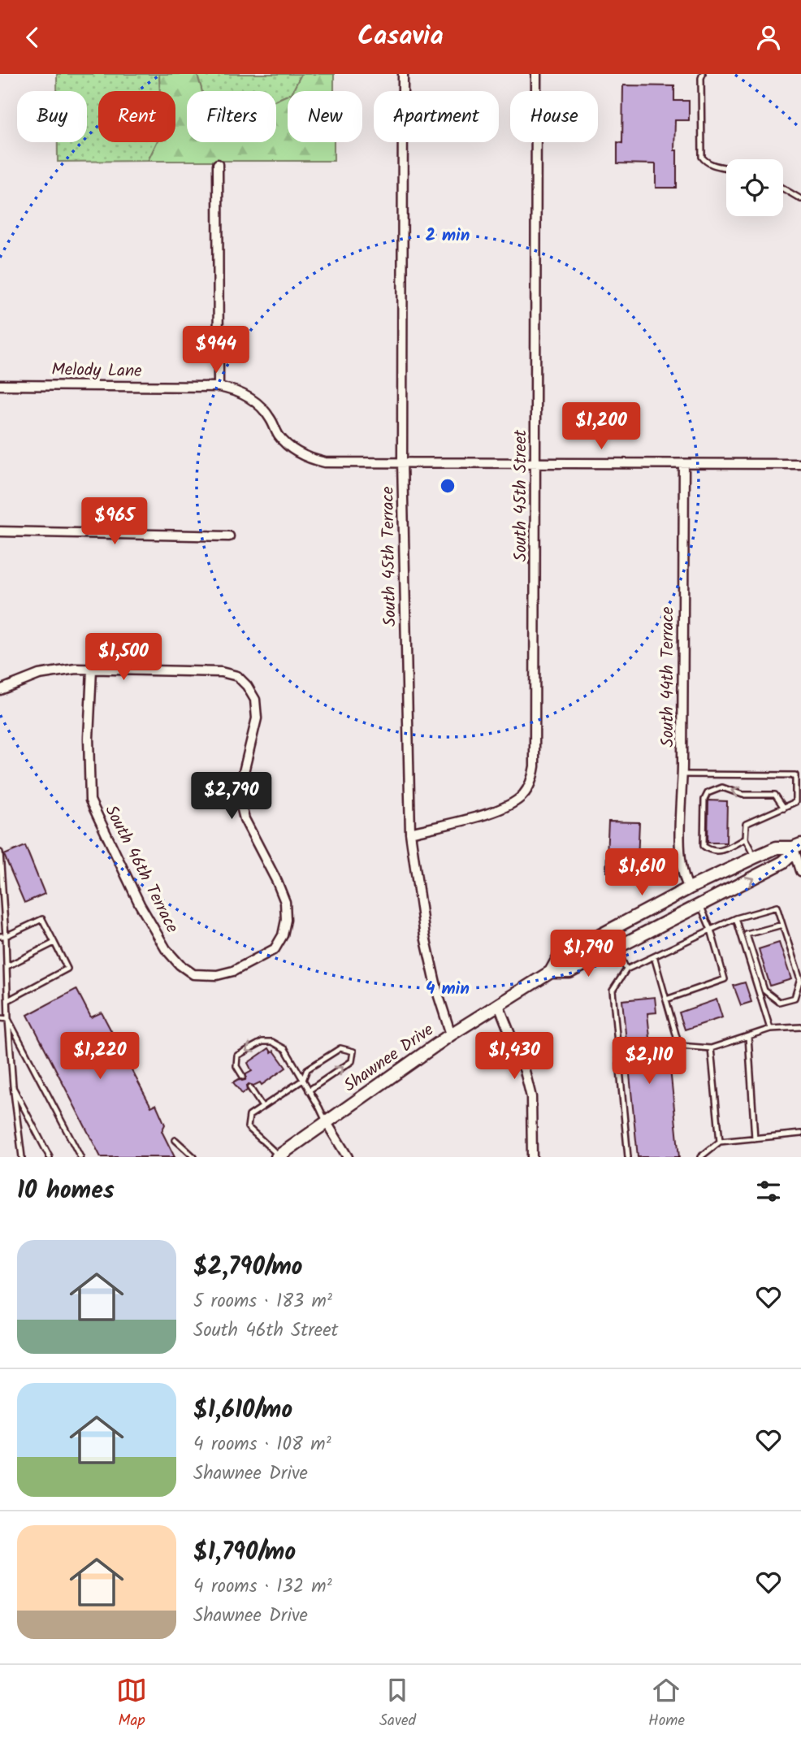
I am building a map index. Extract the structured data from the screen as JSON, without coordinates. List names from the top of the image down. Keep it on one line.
{"streets":{"main road":["Shawnee Drive"],"street":["Melody Lane","South 45th Street","South 45th Terrace","South 44th Terrace","South 46th Terrace"]},"crossings":[["Melody Lane","South 45th Street"],["Melody Lane","South 45th Terrace"],["Melody Lane","South 44th Terrace"],["South 45th Street","South 45th Terrace"],["South 45th Terrace","Shawnee Drive"],["South 44th Terrace","Shawnee Drive"]],"page":{"header":"Casavia","chip":["Buy","Rent","Filters","New","Apartment","House"],"price":["$944","$1,200","$965","$1,500","$2,790","$1,610","$1,790","$1,220","$1,430","$2,110"],"heading":"10 homes","list":[{"name":"$2,790/mo","note":"5 rooms · 183 m² · South 46th Street"},{"name":"$1,610/mo","note":"4 rooms · 108 m² · Shawnee Drive"},{"name":"$1,790/mo","note":"4 rooms · 132 m² · Shawnee Drive"}],"tabs":["Map","Saved","Home"]},"rings":["2 min","4 min"]}
